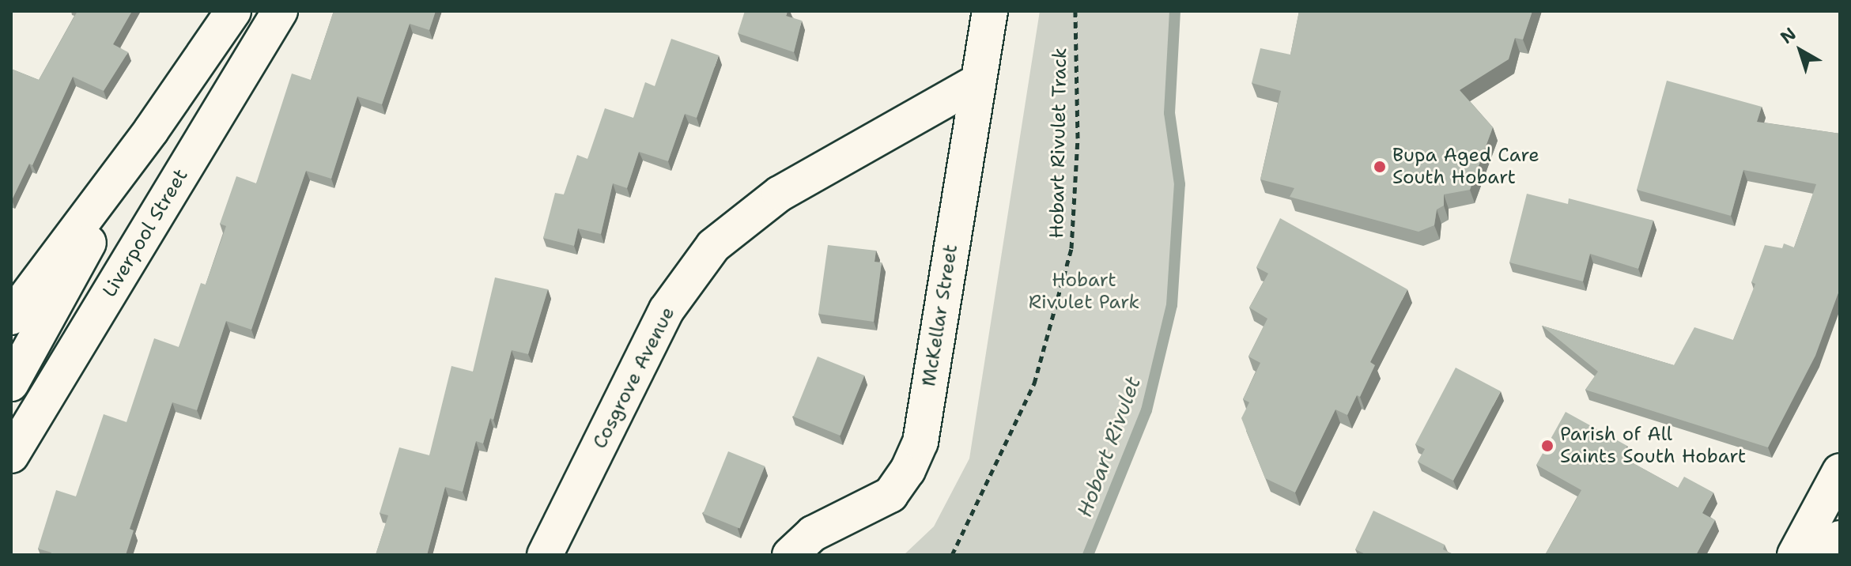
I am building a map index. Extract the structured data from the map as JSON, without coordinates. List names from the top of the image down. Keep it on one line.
{"streets":{"main road":["Liverpool Street","McKellar Street","Cosgrove Avenue"],"path":["Hobart Rivulet Track"]},"crossings":[["McKellar Street","Cosgrove Avenue"]],"water":["Hobart Rivulet"],"parks":["Hobart Rivulet Park"],"places":["Bupa Aged Care South Hobart","Parish of All Saints South Hobart"],"north":"top left"}
